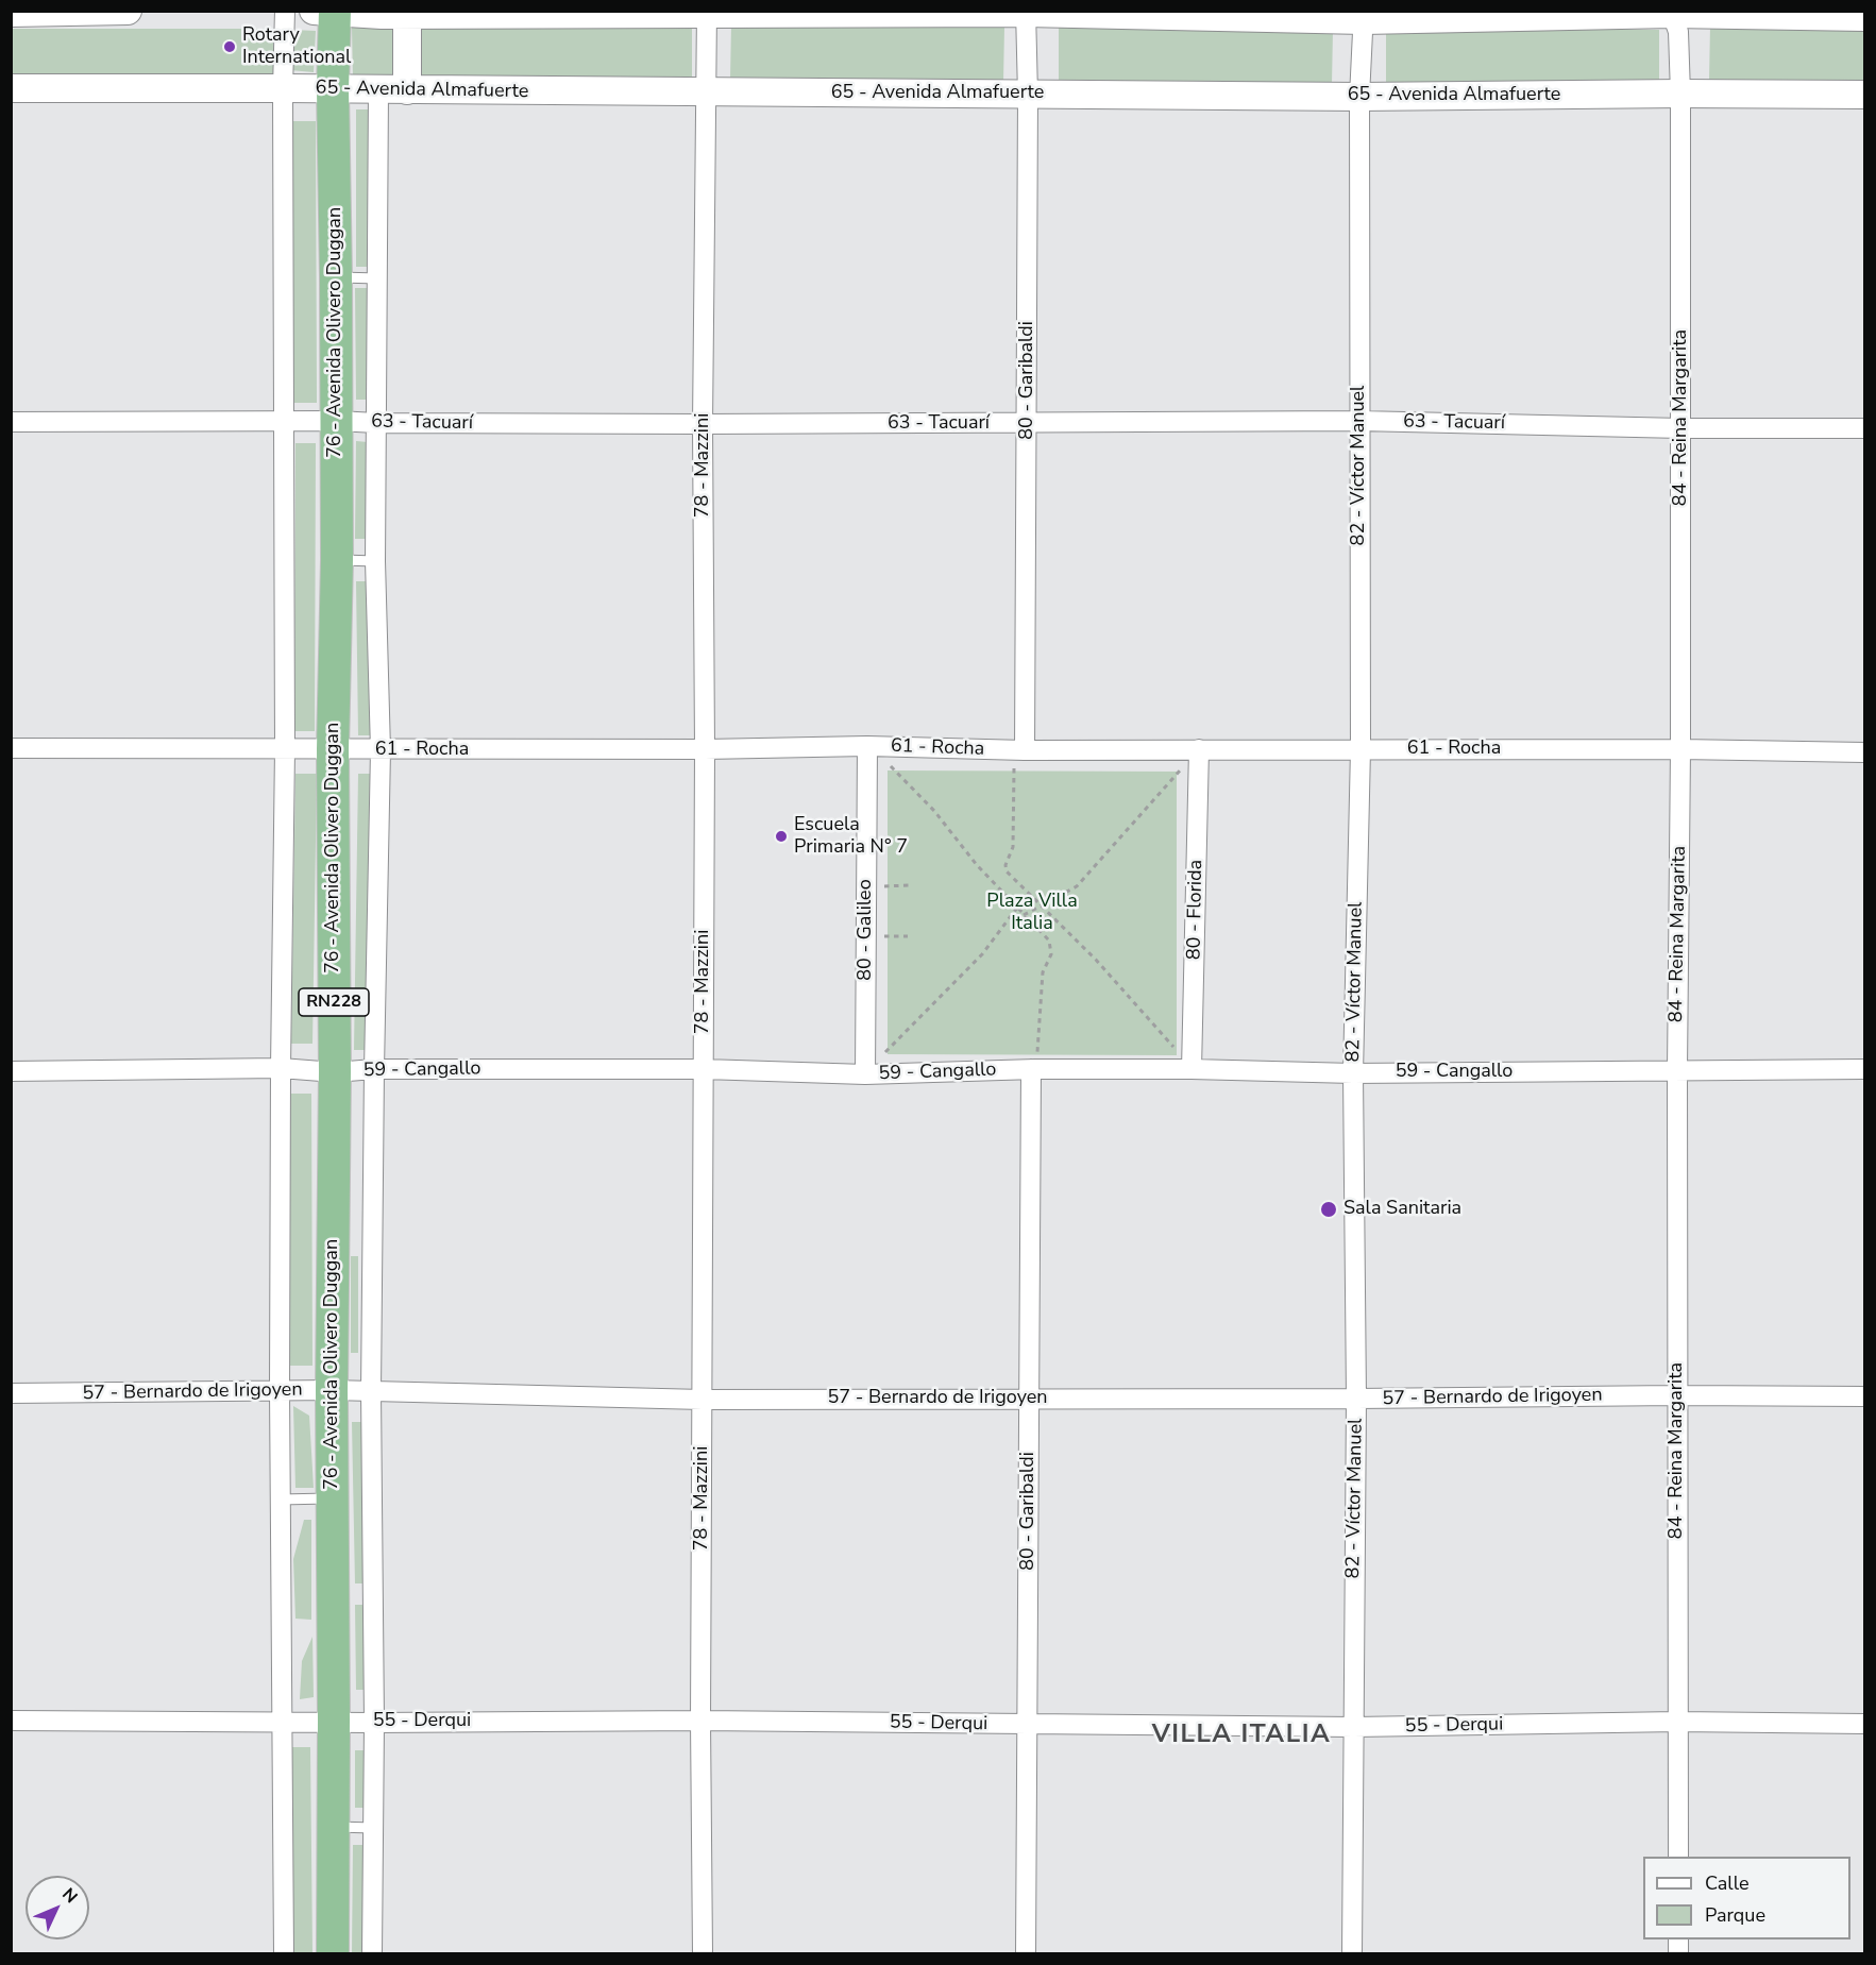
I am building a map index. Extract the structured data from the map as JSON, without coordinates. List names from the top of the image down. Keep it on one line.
{"streets":{"highway":["76 - Avenida Olivero Duggan","RN228"],"main road":["65 - Avenida Almafuerte"],"street":["80 - Garibaldi","84 - Reina Margarita","63 - Tacuarí","78 - Mazzini","82 - Víctor Manuel","61 - Rocha","80 - Florida","80 - Galileo","59 - Cangallo","57 - Bernardo de Irigoyen","55 - Derqui"]},"crossings":[["65 - Avenida Almafuerte","76 - Avenida Olivero Duggan"],["65 - Avenida Almafuerte","80 - Garibaldi"],["65 - Avenida Almafuerte","84 - Reina Margarita"],["65 - Avenida Almafuerte","78 - Mazzini"],["65 - Avenida Almafuerte","82 - Víctor Manuel"],["76 - Avenida Olivero Duggan","63 - Tacuarí"],["76 - Avenida Olivero Duggan","61 - Rocha"],["76 - Avenida Olivero Duggan","59 - Cangallo"],["76 - Avenida Olivero Duggan","57 - Bernardo de Irigoyen"],["76 - Avenida Olivero Duggan","55 - Derqui"],["80 - Garibaldi","63 - Tacuarí"],["80 - Garibaldi","61 - Rocha"],["80 - Garibaldi","59 - Cangallo"],["80 - Garibaldi","57 - Bernardo de Irigoyen"],["80 - Garibaldi","55 - Derqui"],["84 - Reina Margarita","63 - Tacuarí"],["84 - Reina Margarita","61 - Rocha"],["84 - Reina Margarita","59 - Cangallo"],["84 - Reina Margarita","57 - Bernardo de Irigoyen"],["84 - Reina Margarita","55 - Derqui"],["63 - Tacuarí","78 - Mazzini"],["63 - Tacuarí","82 - Víctor Manuel"],["78 - Mazzini","61 - Rocha"],["78 - Mazzini","59 - Cangallo"],["78 - Mazzini","57 - Bernardo de Irigoyen"],["78 - Mazzini","55 - Derqui"],["82 - Víctor Manuel","61 - Rocha"],["82 - Víctor Manuel","59 - Cangallo"],["82 - Víctor Manuel","57 - Bernardo de Irigoyen"],["82 - Víctor Manuel","55 - Derqui"],["61 - Rocha","80 - Florida"],["61 - Rocha","80 - Galileo"],["80 - Florida","59 - Cangallo"],["80 - Galileo","59 - Cangallo"]],"districts":["VILLA ITALIA"],"parks":["Plaza Villa Italia"],"places":["Rotary International","Escuela Primaria N° 7","Sala Sanitaria"],"legend":["Calle","Parque"],"north":"top right"}
